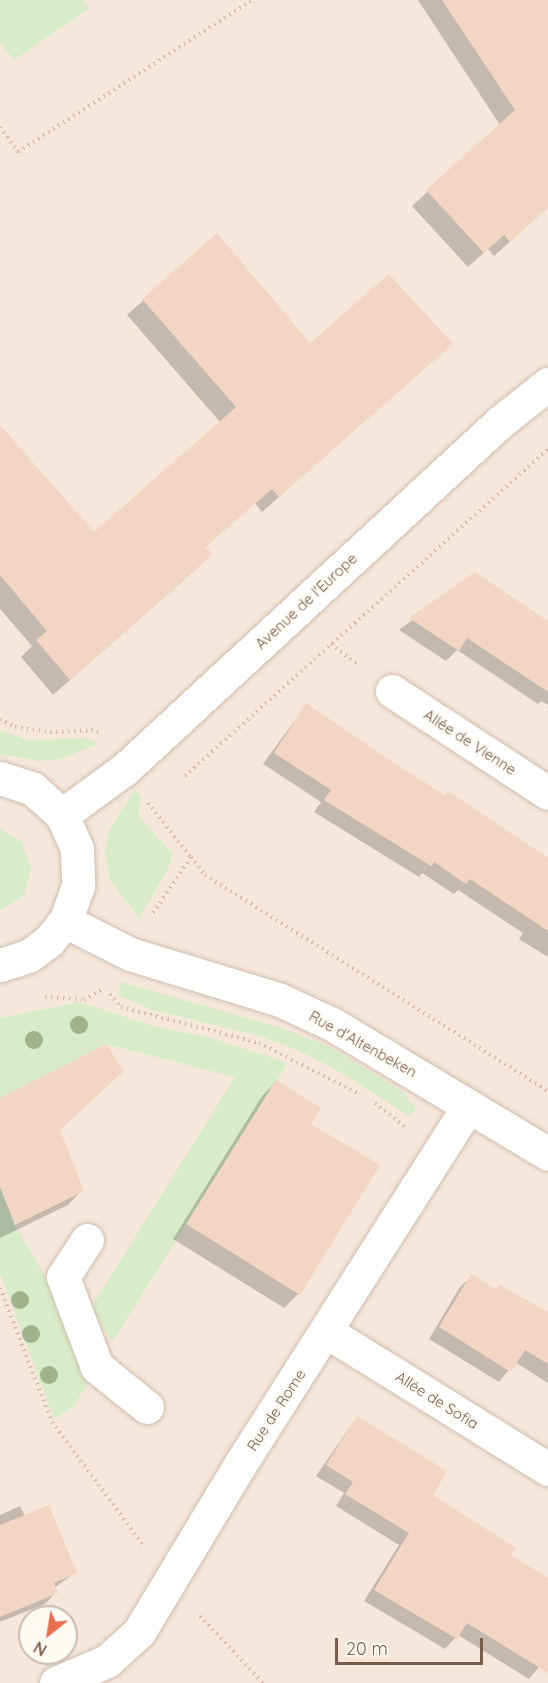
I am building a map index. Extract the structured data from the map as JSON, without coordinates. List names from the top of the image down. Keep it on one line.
{"streets":{"street":["Avenue de l'Europe","Allée de Vienne","Rue d'Altenbeken","Allée de Sofia","Rue de Rome"]},"crossings":[["Rue d'Altenbeken","Rue de Rome"],["Allée de Sofia","Rue de Rome"]],"scale_bar":"20 m","north":"bottom left"}
